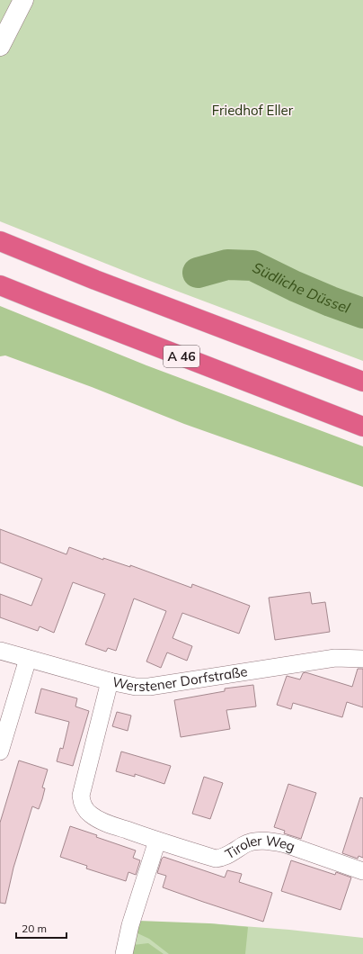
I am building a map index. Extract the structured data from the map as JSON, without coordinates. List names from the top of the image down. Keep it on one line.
{"streets":{"highway":["A 46"],"street":["Werstener Dorfstraße","Tiroler Weg"]},"crossings":[["Werstener Dorfstraße","Tiroler Weg"]],"water":["Südliche Düssel"],"parks":["Friedhof Eller"],"scale_bar":"20 m"}
